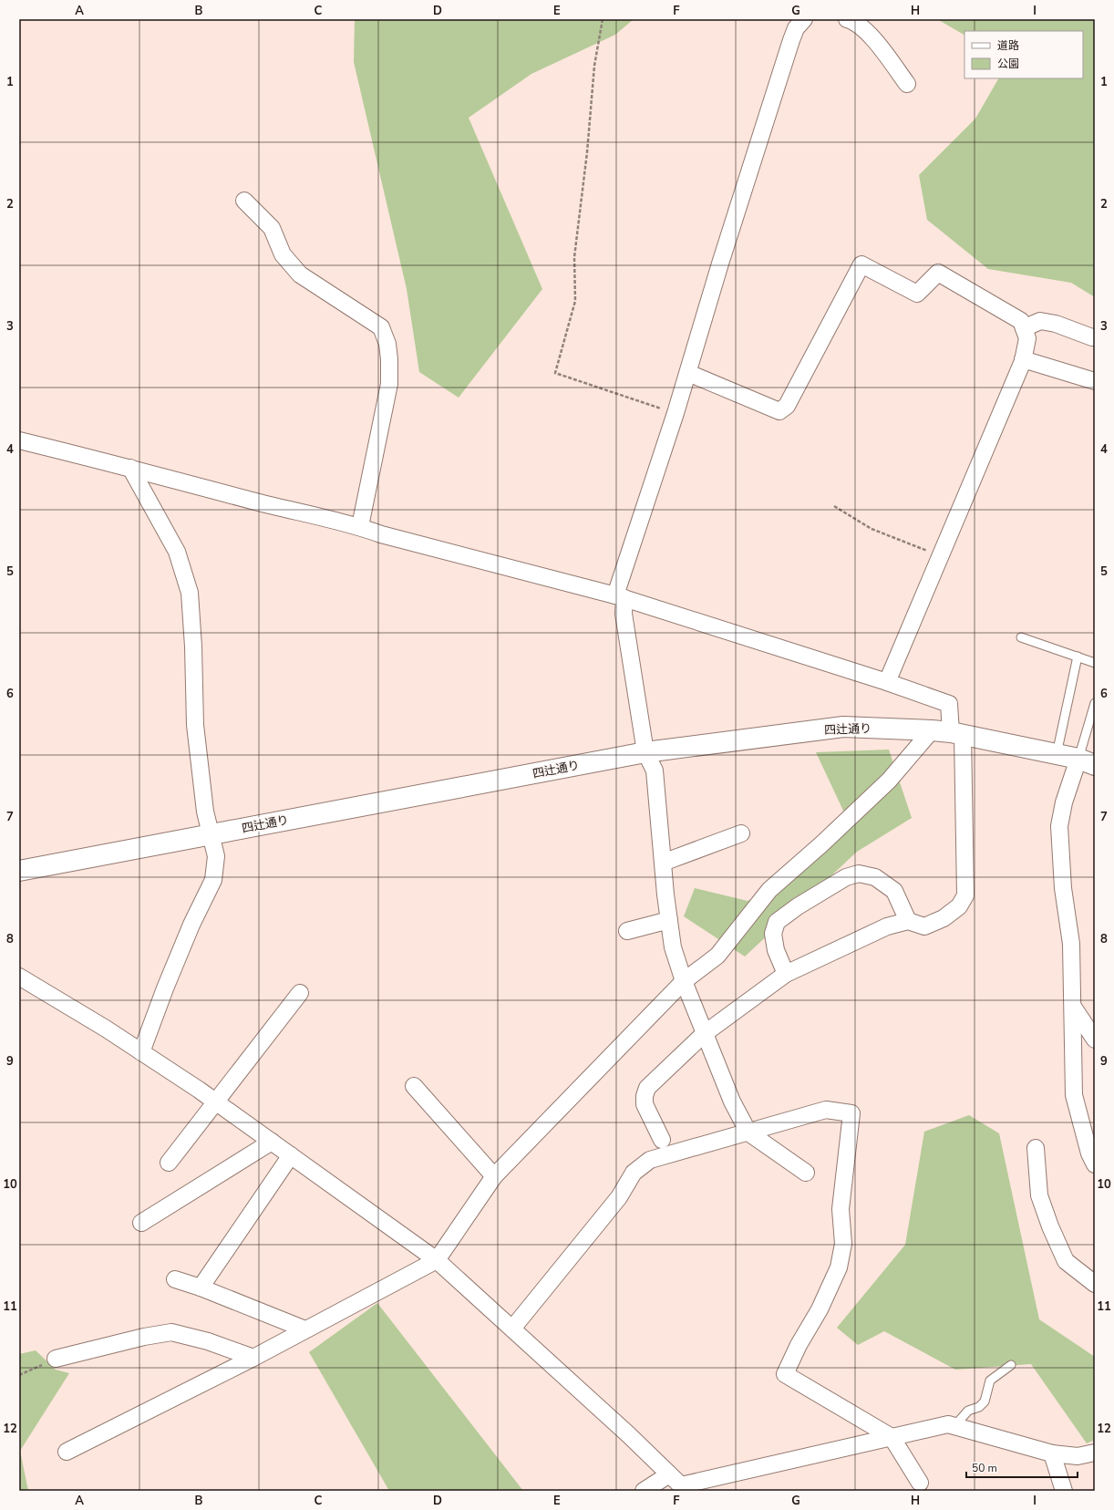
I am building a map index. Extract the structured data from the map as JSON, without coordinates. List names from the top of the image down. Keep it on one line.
{"streets":{"street":["四辻通り"]},"legend":["道路","公園"],"scale_bar":"50 m","grid":{"columns":["A","B","C","D","E","F","G","H","I"],"rows":["1","2","3","4","5","6","7","8","9","10","11","12"]}}
